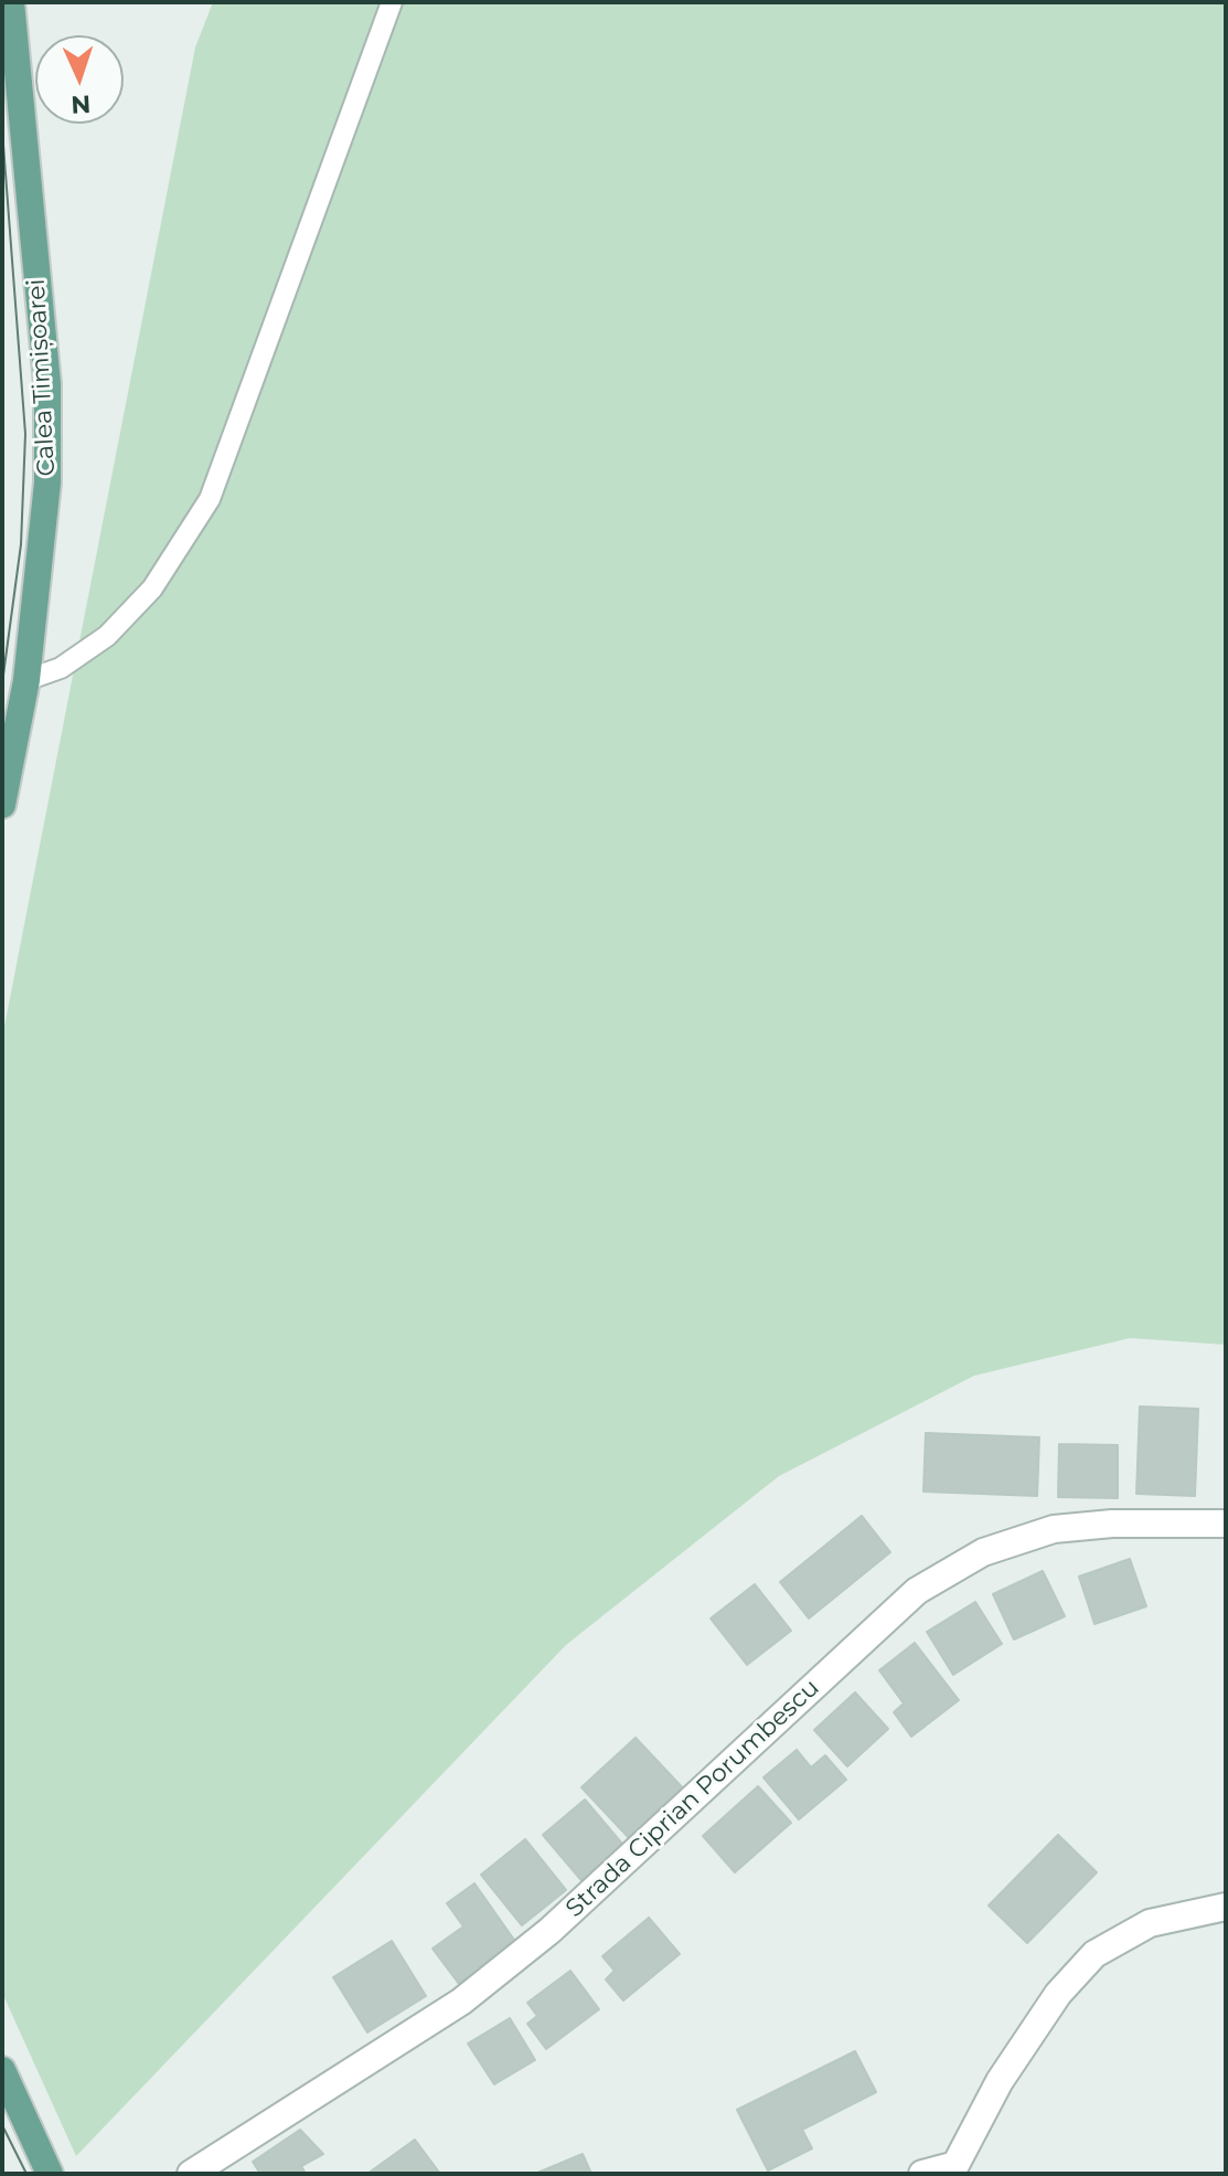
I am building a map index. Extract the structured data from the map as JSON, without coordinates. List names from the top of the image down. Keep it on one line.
{"streets":{"main road":["Calea Timișoarei"],"street":["Strada Ciprian Porumbescu"]},"north":"bottom"}
